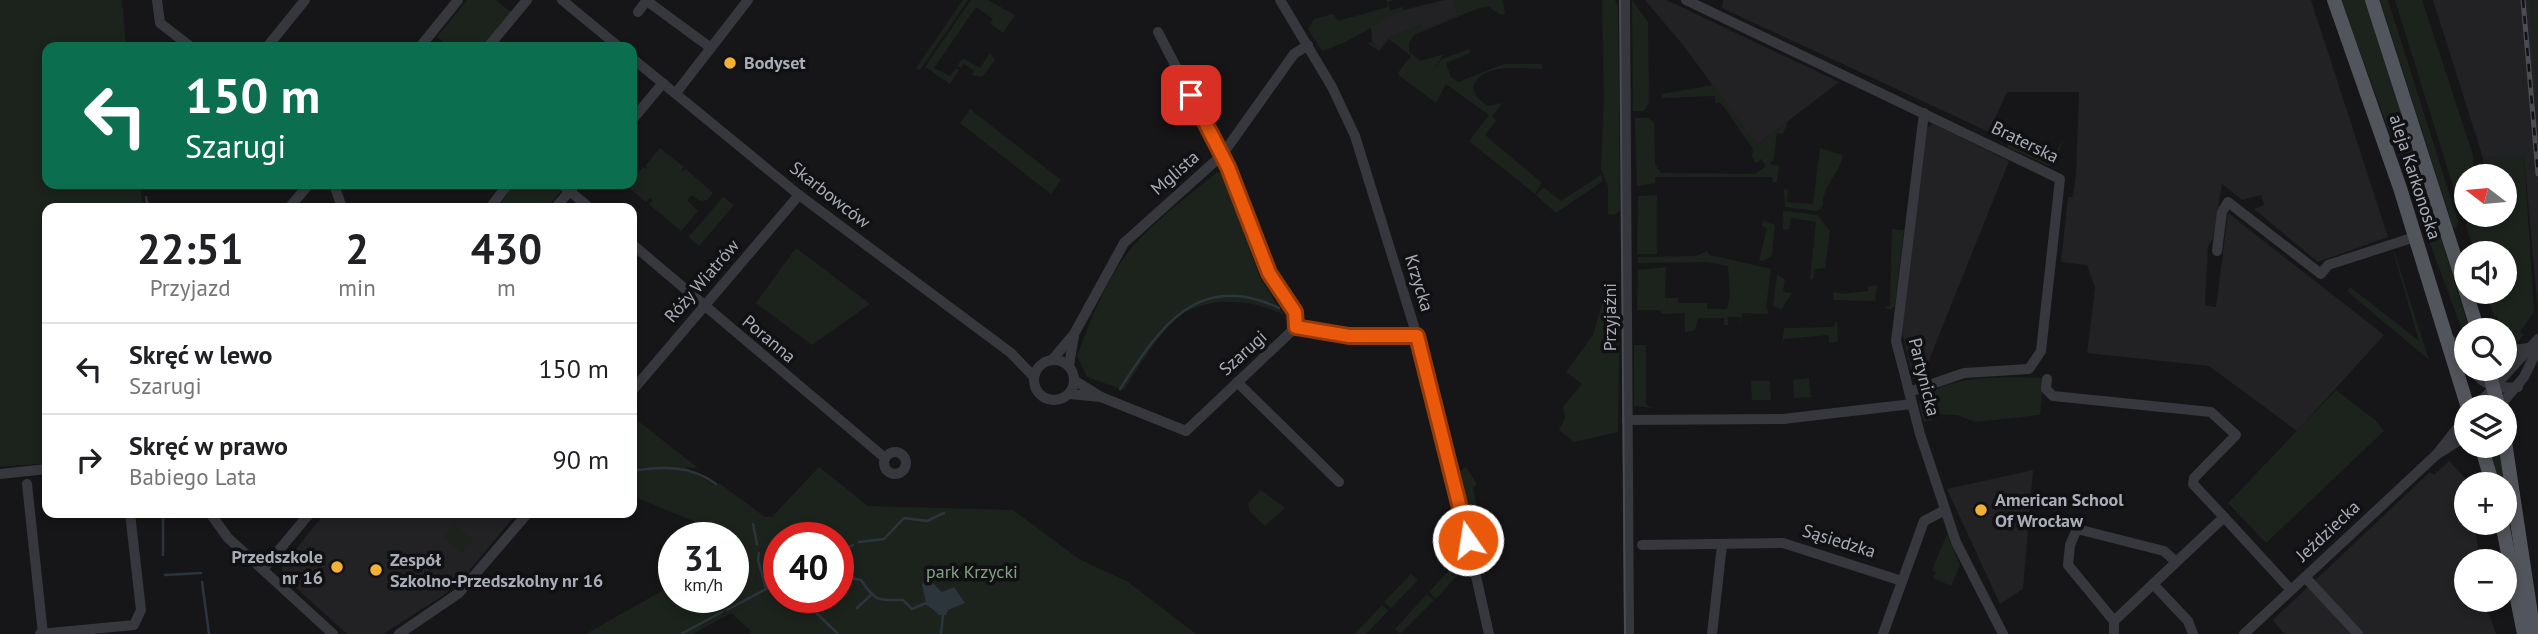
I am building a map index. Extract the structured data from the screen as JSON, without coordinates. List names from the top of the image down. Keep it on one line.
{"streets":{"main road":["aleja Karkonoska"],"street":["Braterska","Mglista","Skarbowców","Róży Wiatrów","Krzycka","Przyjaźni","Poranna","Szarugi","Partynicka","Jeździecka","Sąsiedzka"]},"crossings":[["Braterska","Partynicka"],["Mglista","Skarbowców"],["Mglista","Krzycka"],["Skarbowców","Róży Wiatrów"],["Róży Wiatrów","Poranna"]],"parks":["park Krzycki"],"places":["Bodyset","American School Of Wrocław","Przedszkole nr 16","Zespół Szkolno-Przedszkolny nr 16"],"north":"left","page":{"turn":["150 m","Szarugi"],"map_buttons":["+","−"],"eta":["22:51","Przyjazd","2","min","430","m"],"list":[{"name":"Skręć w lewo","note":"Szarugi","value":"150 m"},{"name":"Skręć w prawo","note":"Babiego Lata","value":"90 m"}],"speed":"31 km/h","limit":"40"}}
